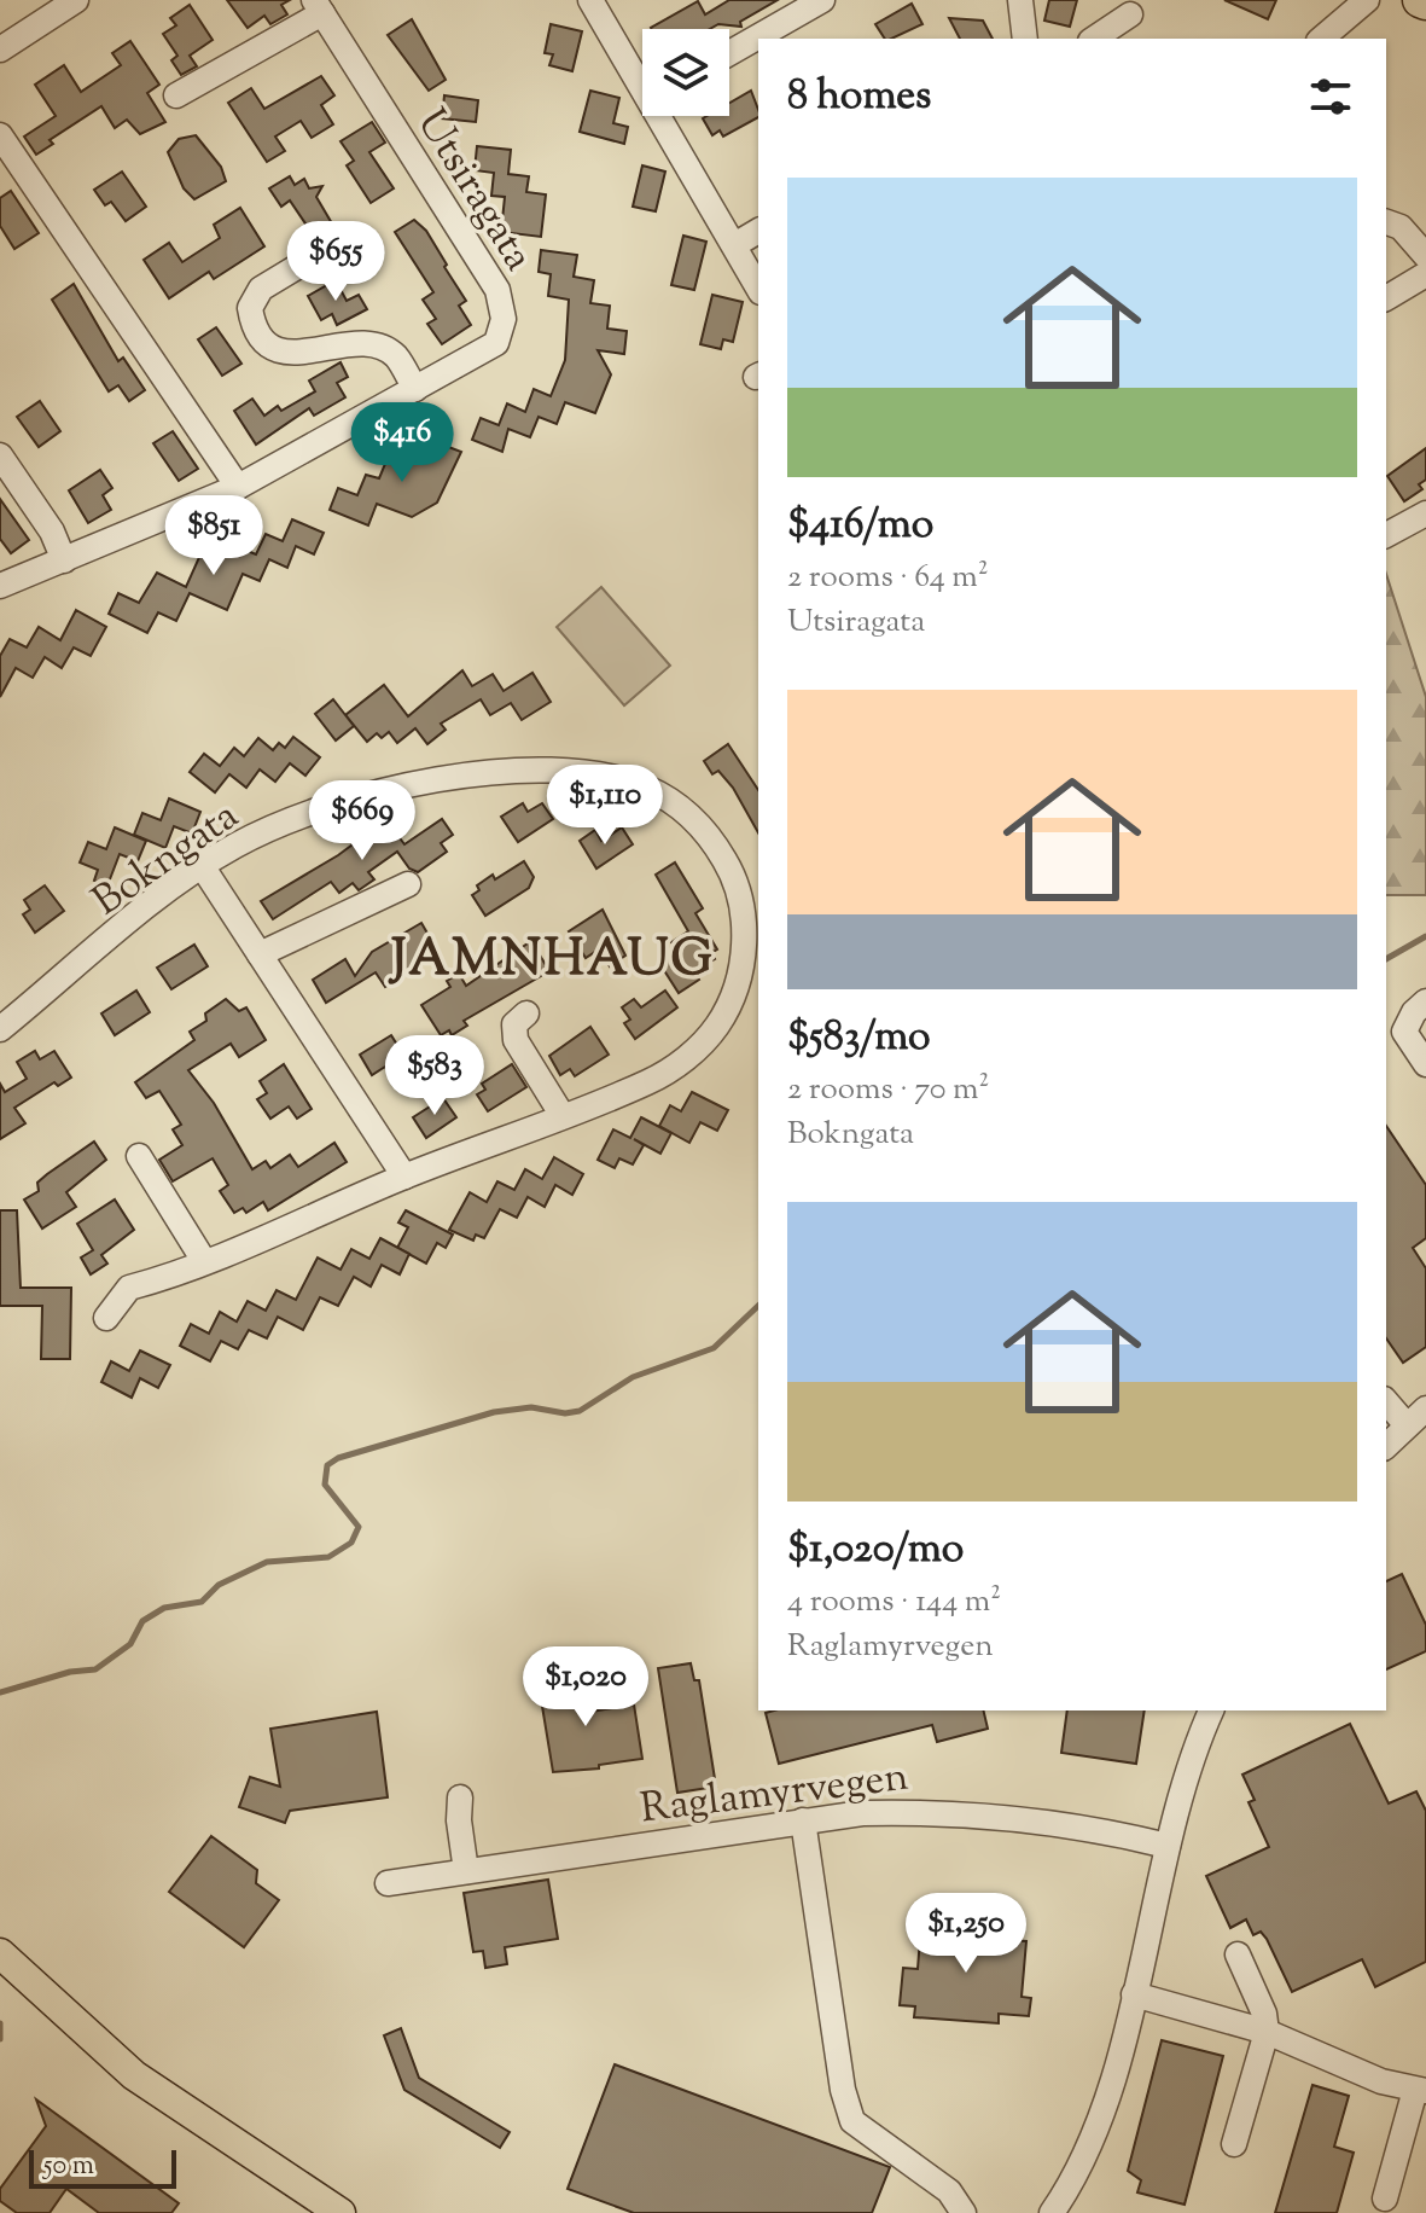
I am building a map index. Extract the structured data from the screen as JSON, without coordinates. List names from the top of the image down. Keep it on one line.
{"streets":{"street":["Utsiragata","Bokngata","Raglamyrvegen"]},"districts":["JAMNHAUG"],"scale_bar":"50 m","page":{"heading":"8 homes","list":[{"name":"$416/mo","note":"2 rooms · 64 m² · Utsiragata"},{"name":"$583/mo","note":"2 rooms · 70 m² · Bokngata"},{"name":"$1,020/mo","note":"4 rooms · 144 m² · Raglamyrvegen"}],"price":["$655","$416","$851","$1,110","$669","$583","$1,020","$1,250"],"scale":"50 m"}}
